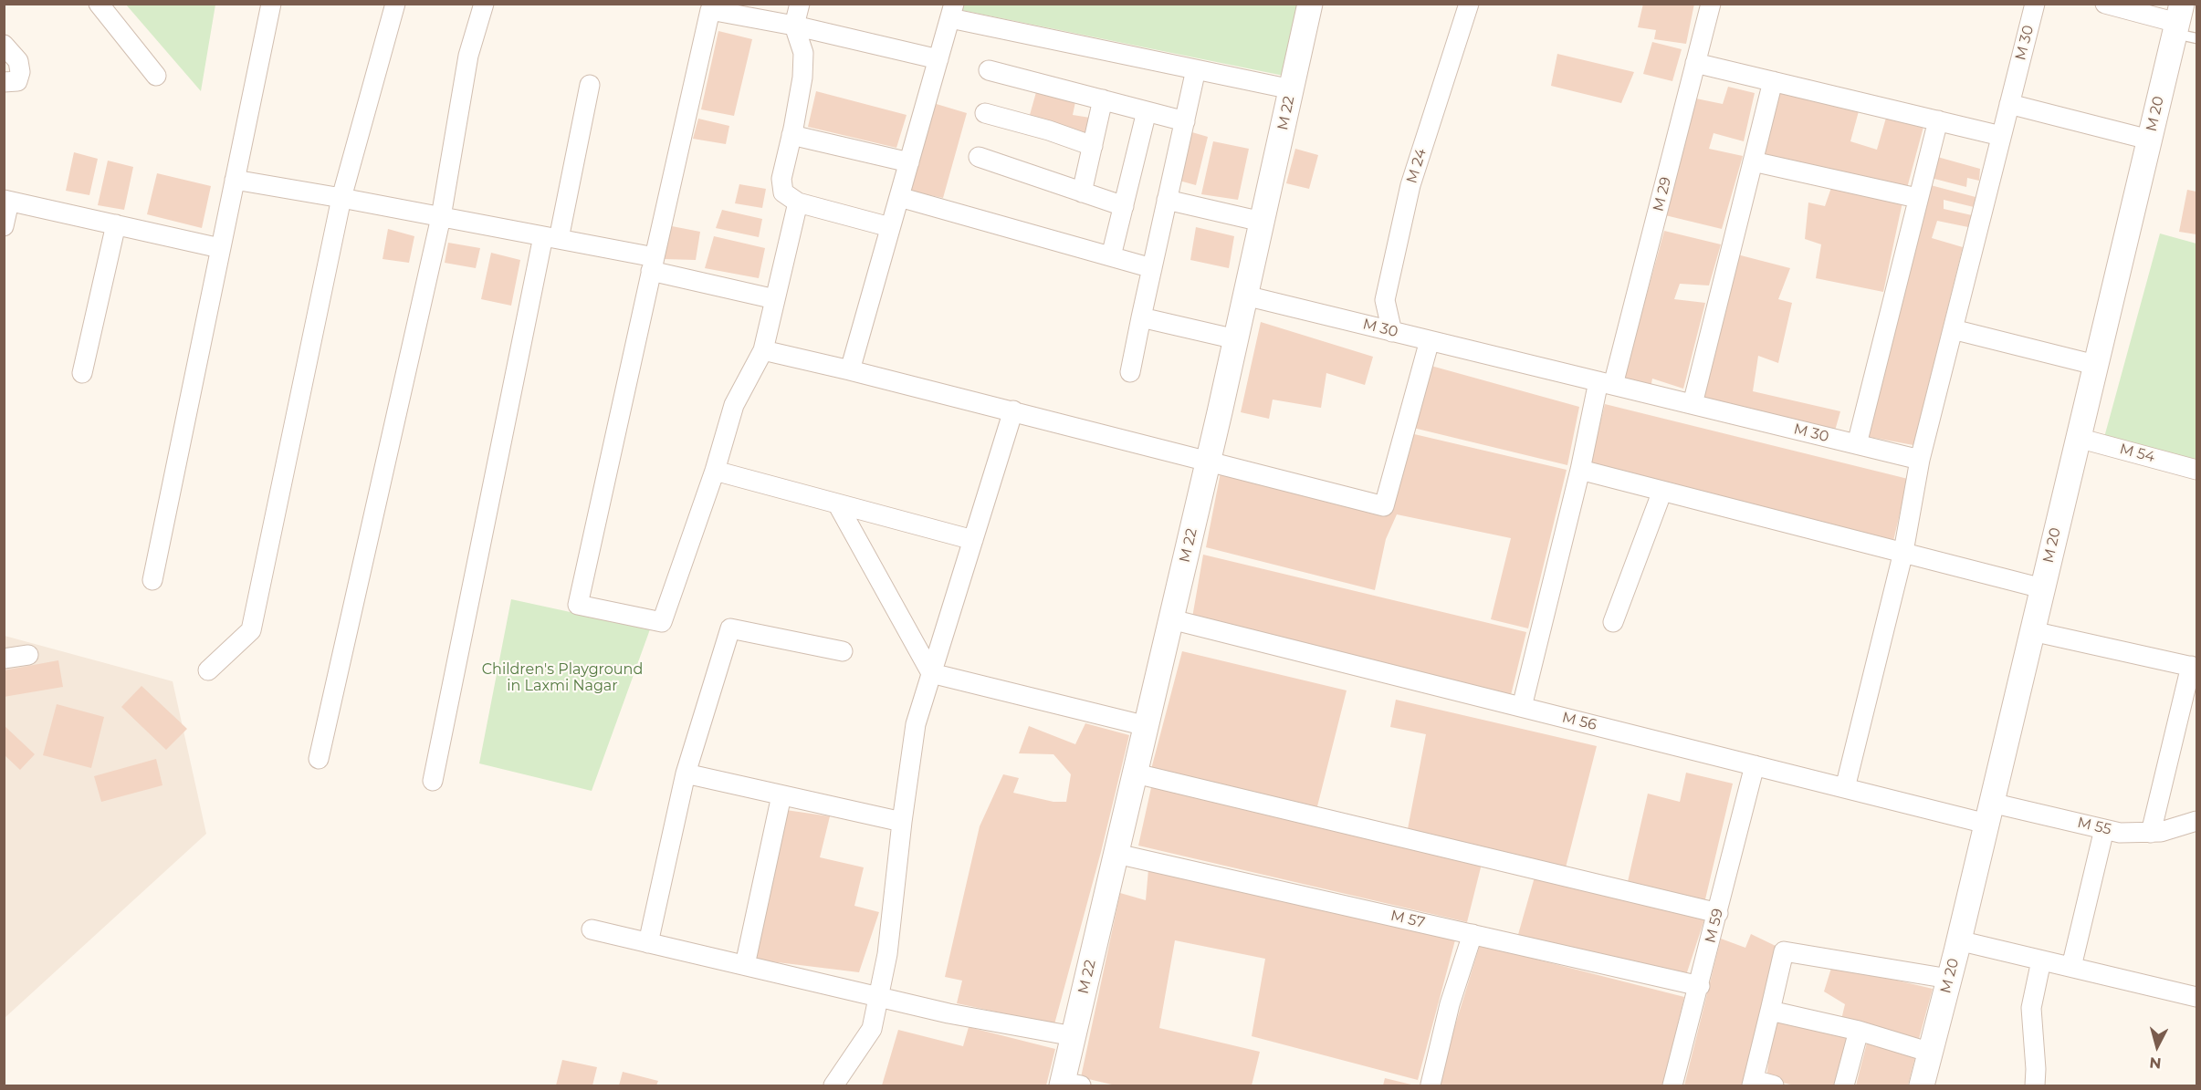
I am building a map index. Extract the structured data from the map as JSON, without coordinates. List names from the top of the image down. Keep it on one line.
{"streets":{"street":["M 30","M 22","M 20","M 24","M 29","M 54","M 56","M 55","M 57","M 59"]},"crossings":[["M 30","M 22"],["M 30","M 24"],["M 30","M 29"],["M 22","M 56"],["M 22","M 57"],["M 20","M 54"],["M 20","M 56"],["M 20","M 55"],["M 29","M 56"],["M 56","M 55"],["M 56","M 59"],["M 57","M 59"]],"parks":["Children's Playground in Laxmi Nagar"],"north":"bottom"}
